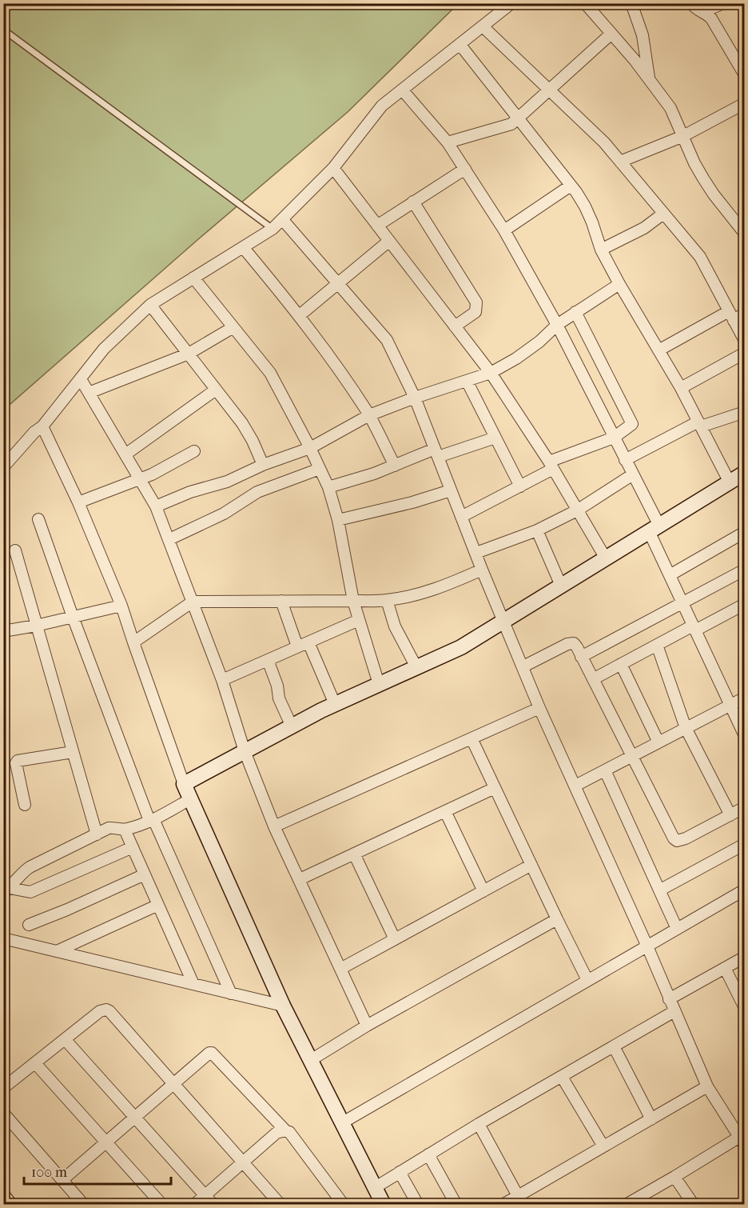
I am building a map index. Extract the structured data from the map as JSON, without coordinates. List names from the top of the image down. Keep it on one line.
{"scale_bar":"100 m"}
